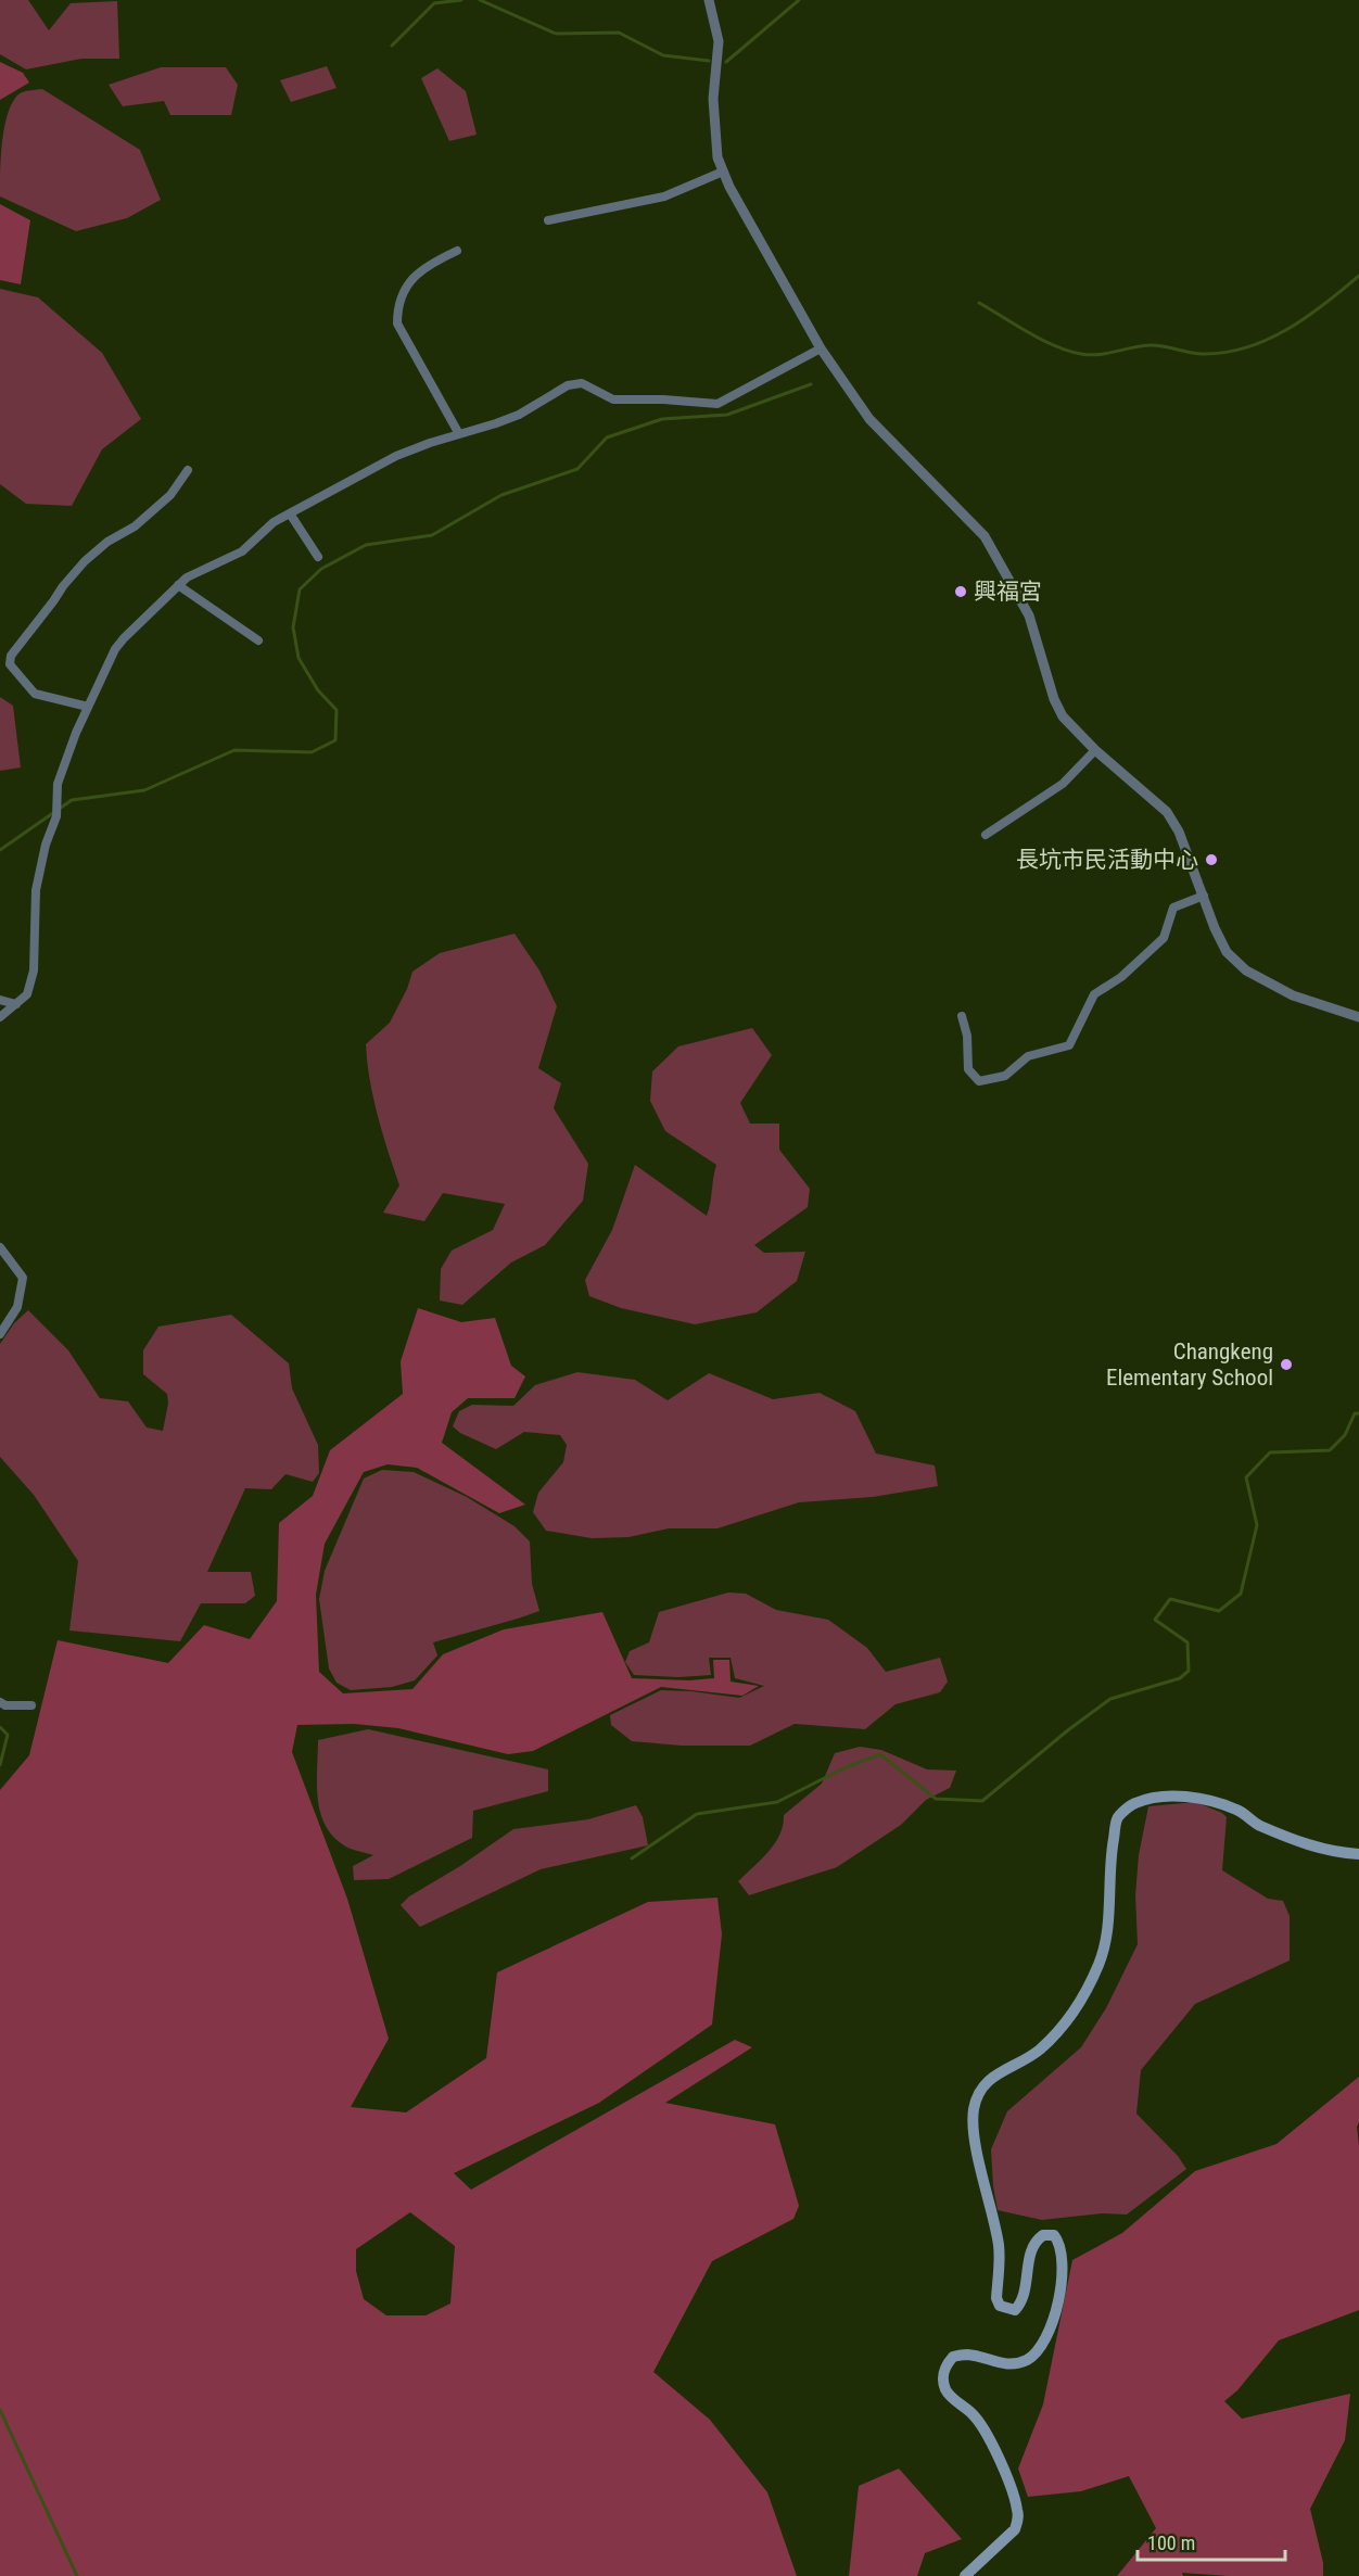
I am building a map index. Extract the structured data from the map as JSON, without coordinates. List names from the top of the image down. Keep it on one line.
{"places":["興福宮","長坑市民活動中心","Changkeng Elementary School"],"scale_bar":"100 m"}
